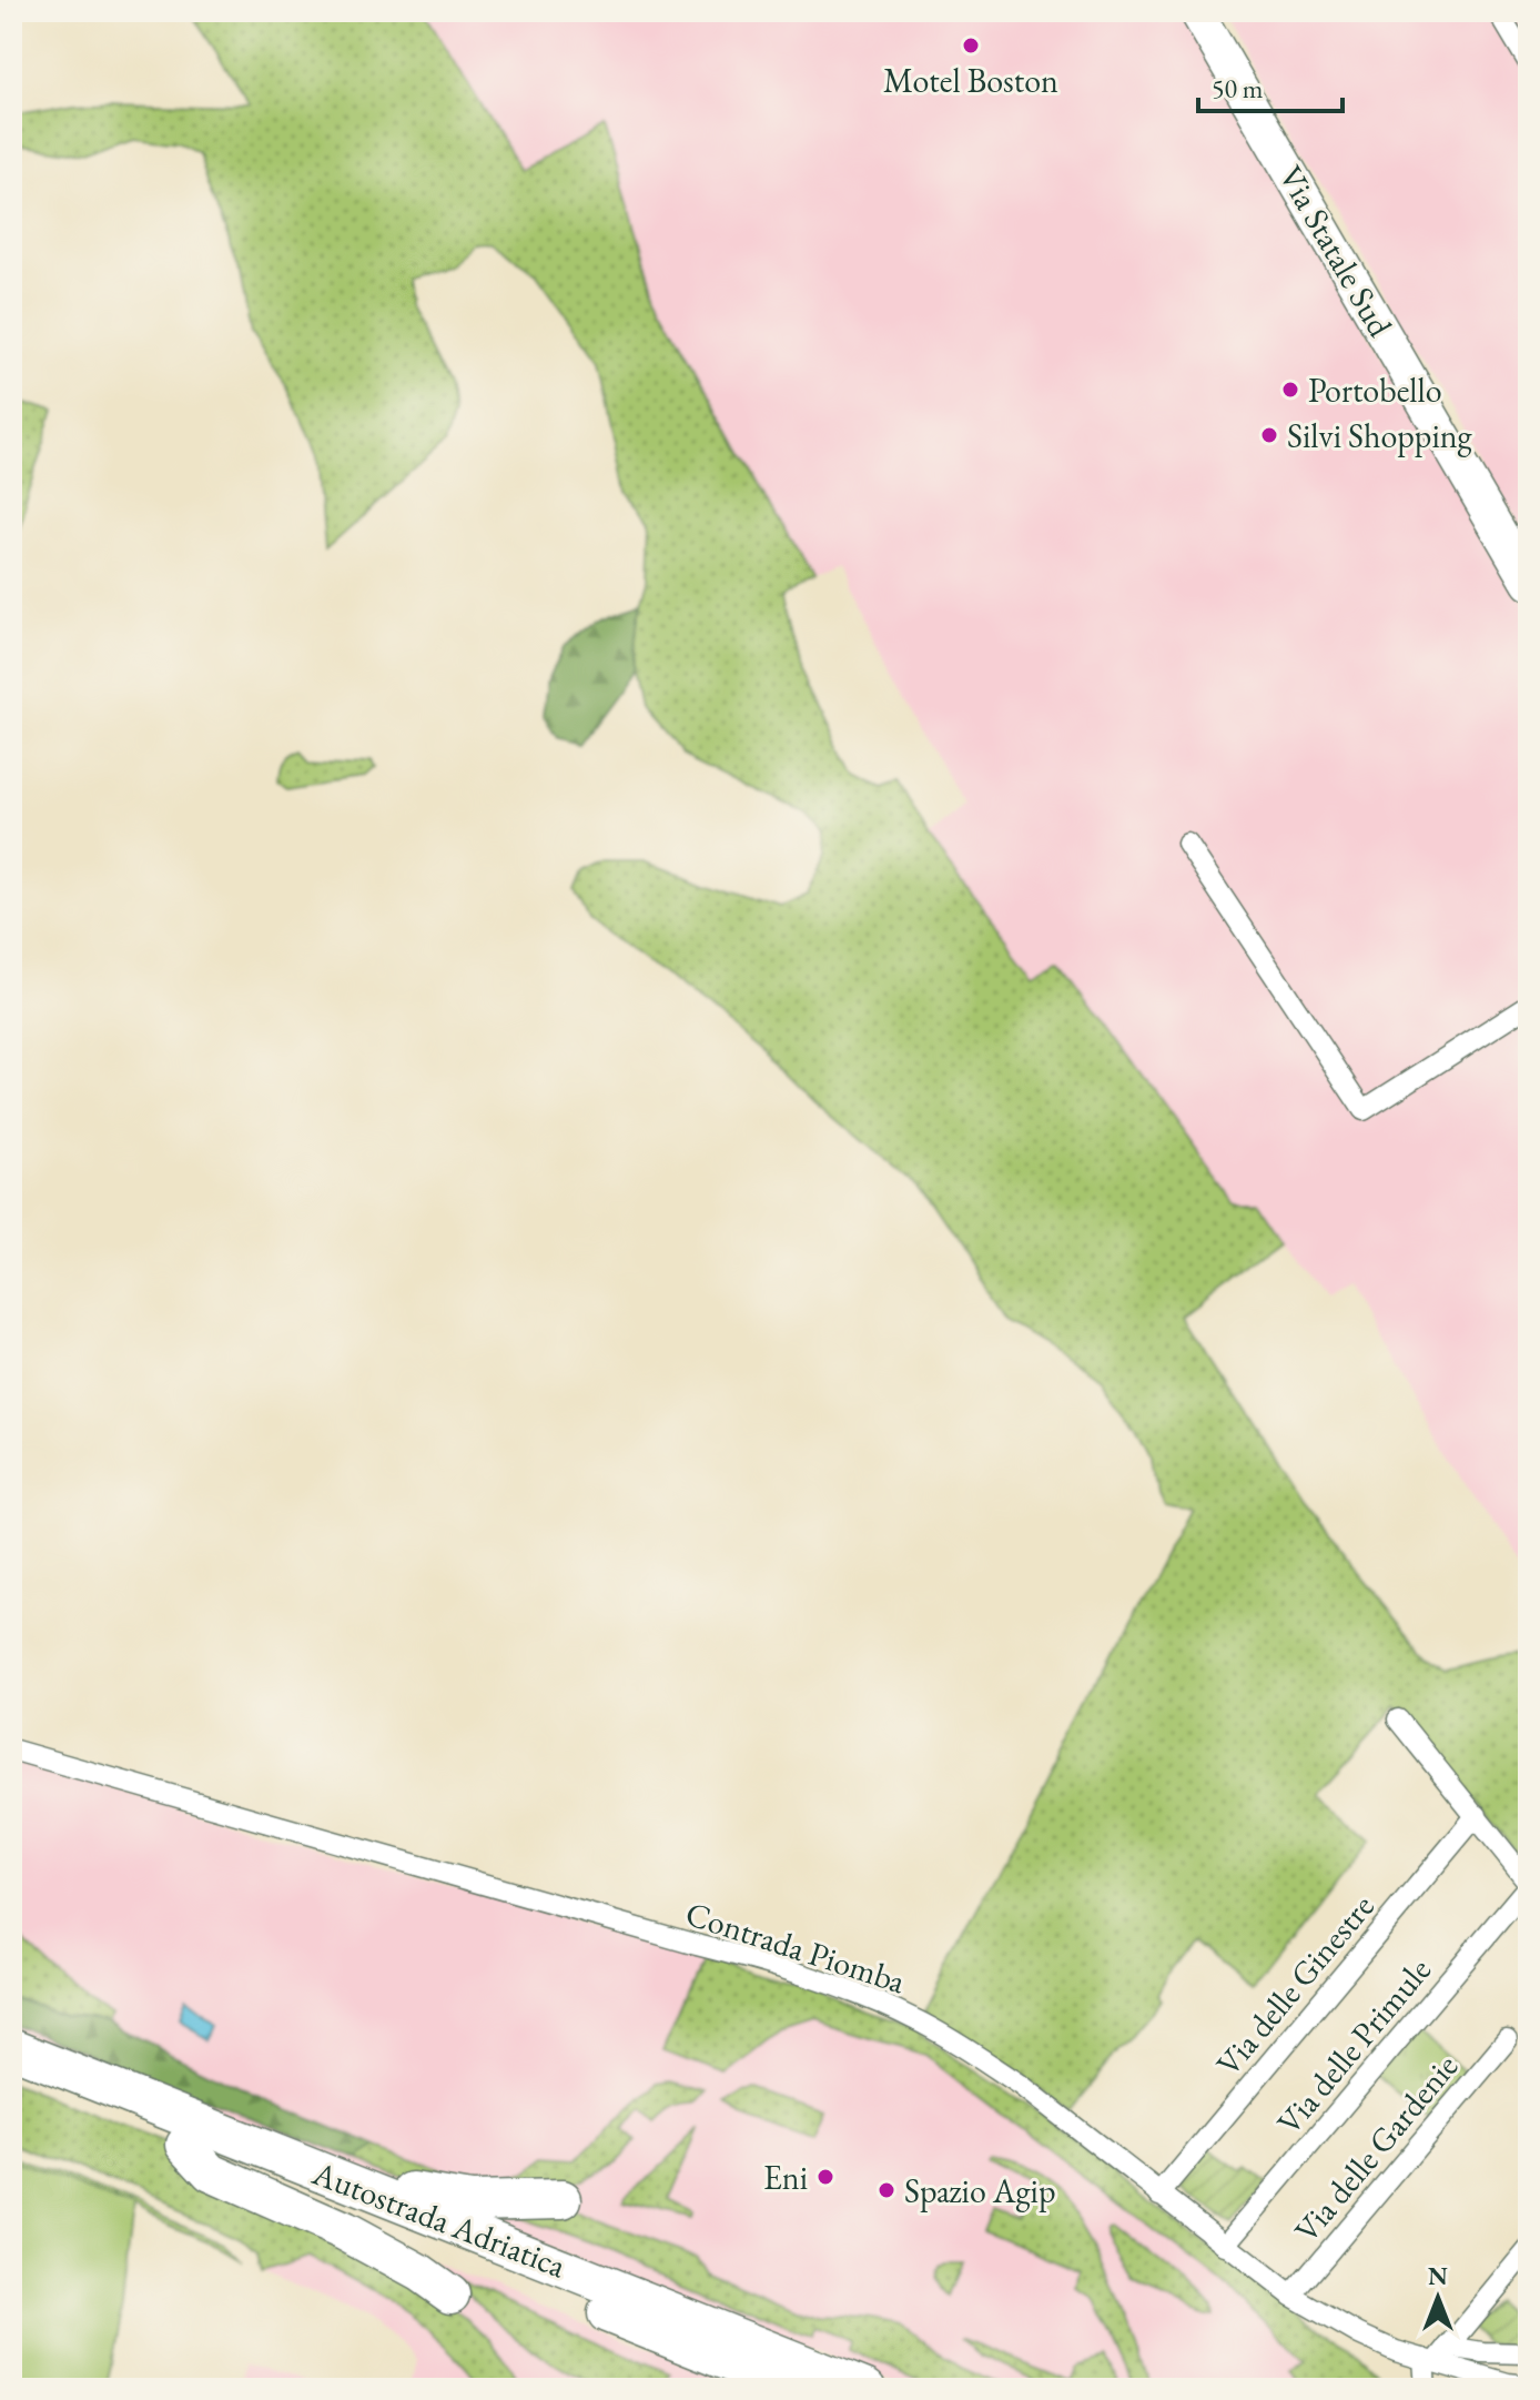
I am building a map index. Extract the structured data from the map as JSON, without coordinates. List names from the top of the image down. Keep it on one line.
{"streets":{"highway":["Autostrada Adriatica"],"main road":["Via Statale Sud"],"street":["Contrada Piomba","Via delle Ginestre","Via delle Primule","Via delle Gardenie"]},"crossings":[["Contrada Piomba","Via delle Ginestre"],["Contrada Piomba","Via delle Primule"],["Contrada Piomba","Via delle Gardenie"]],"places":["Motel Boston","Portobello","Silvi Shopping","Eni","Spazio Agip"],"scale_bar":"50 m","north":"top"}
